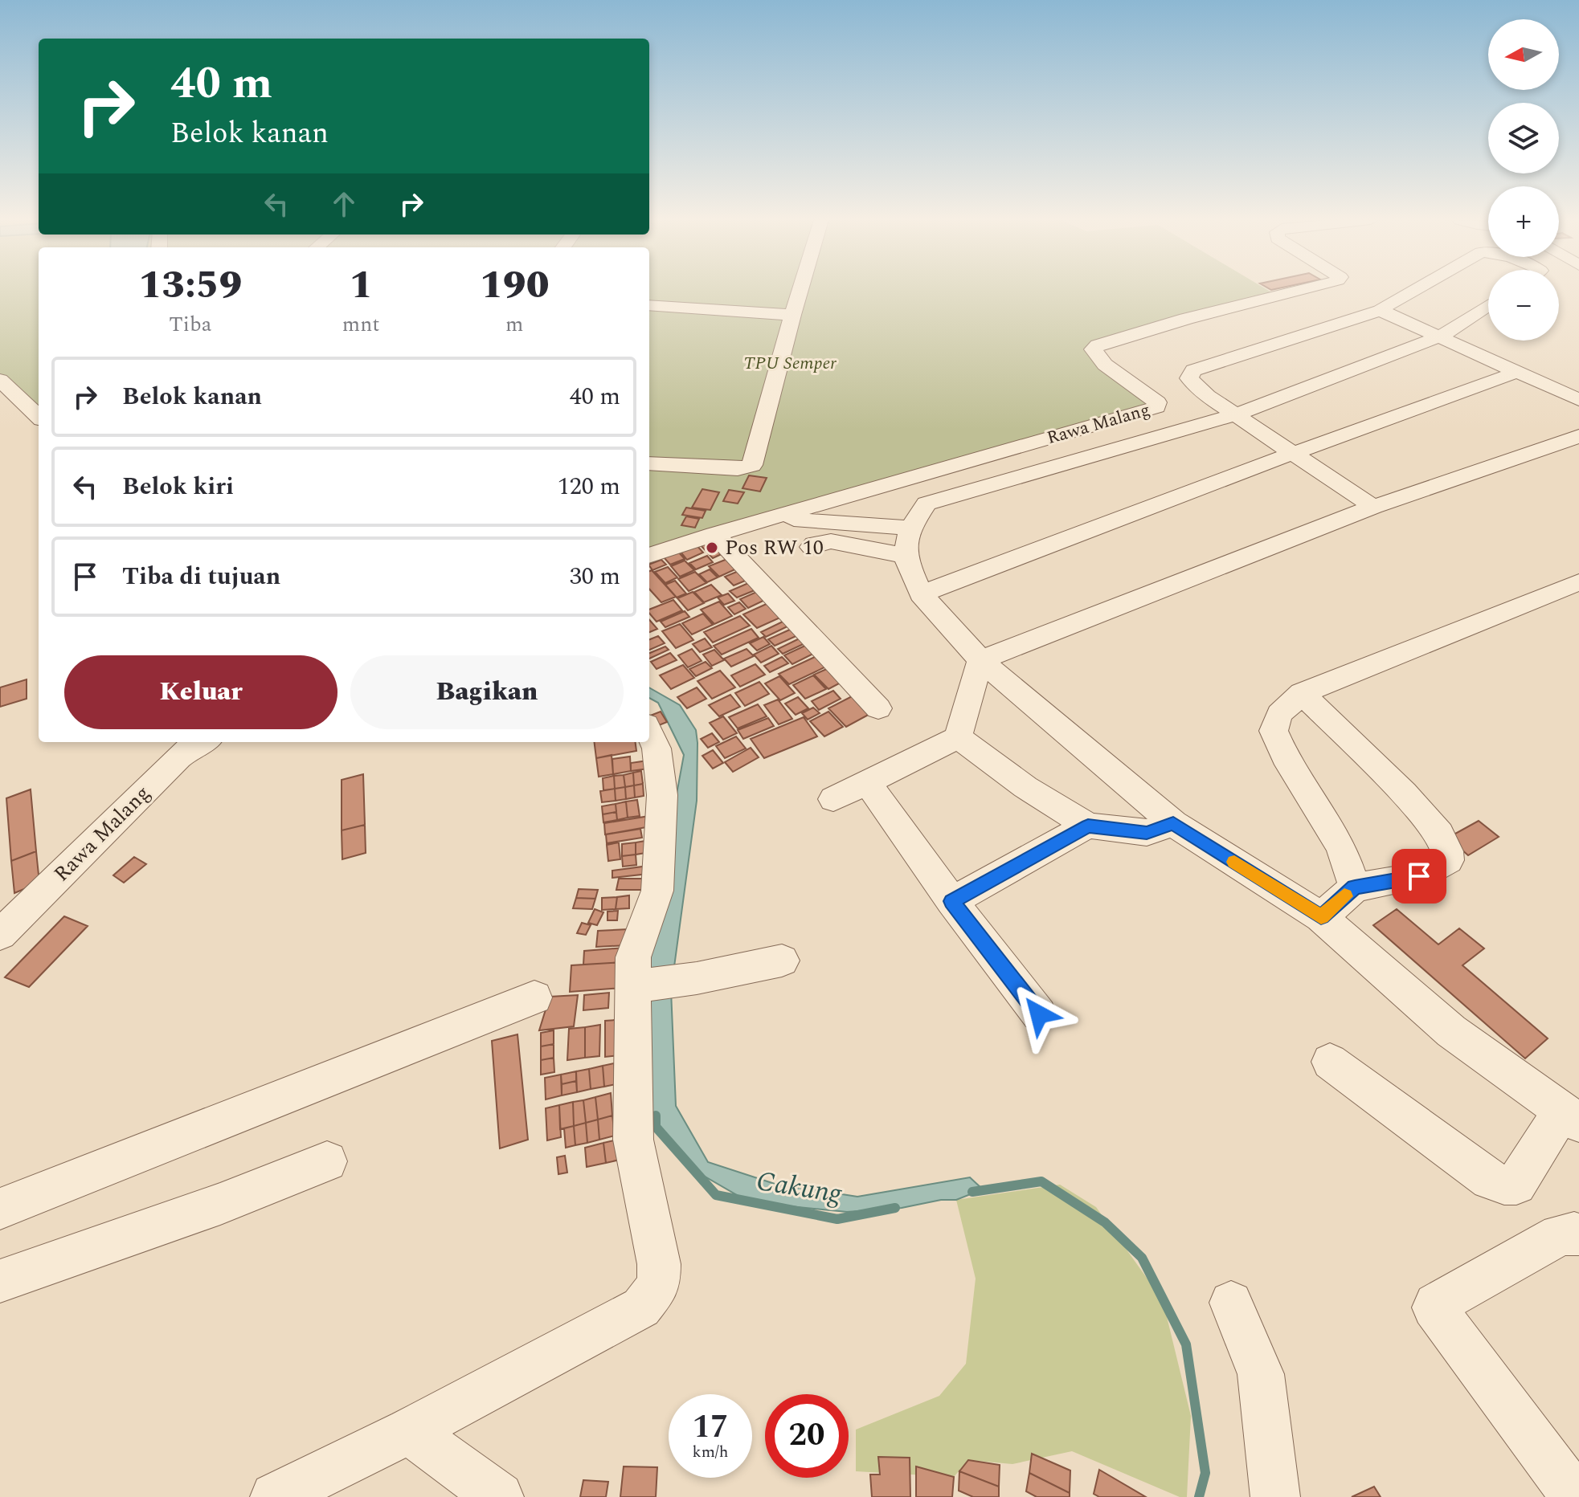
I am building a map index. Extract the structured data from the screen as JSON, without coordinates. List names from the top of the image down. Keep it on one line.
{"streets":{"street":["Rawa Malang"]},"water":["Cakung"],"parks":["TPU Semper"],"places":["Pos RW 10"],"north":"left","page":{"map_buttons":["+","−"],"turn":["40 m","Belok kanan"],"eta":["13:59","Tiba","1","mnt","190","m"],"list":[{"name":"Belok kanan","value":"40 m"},{"name":"Belok kiri","value":"120 m"},{"name":"Tiba di tujuan","value":"30 m"}],"buttons":["Keluar","Bagikan"],"speed":"17 km/h","limit":"20"}}
